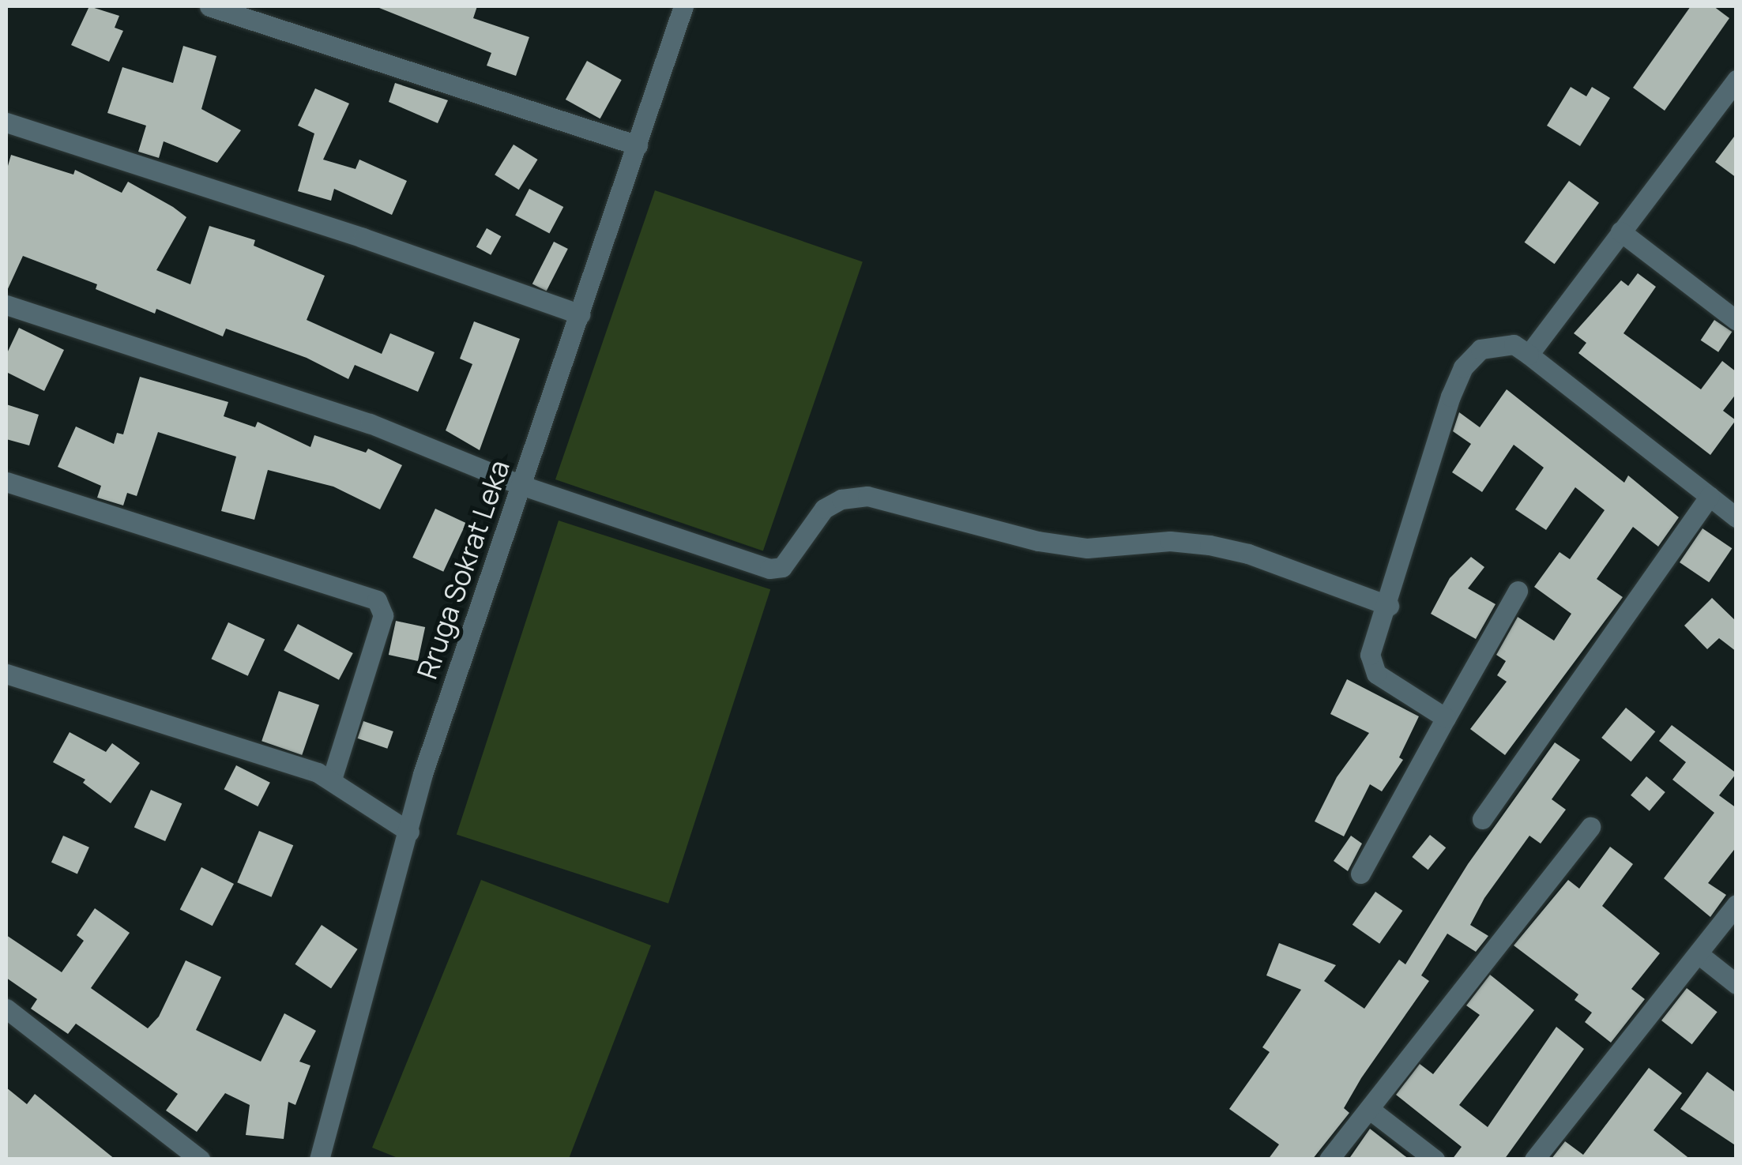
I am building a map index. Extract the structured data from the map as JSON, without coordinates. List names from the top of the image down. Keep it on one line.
{"streets":{"street":["Rruga Sokrat Leka"]}}
